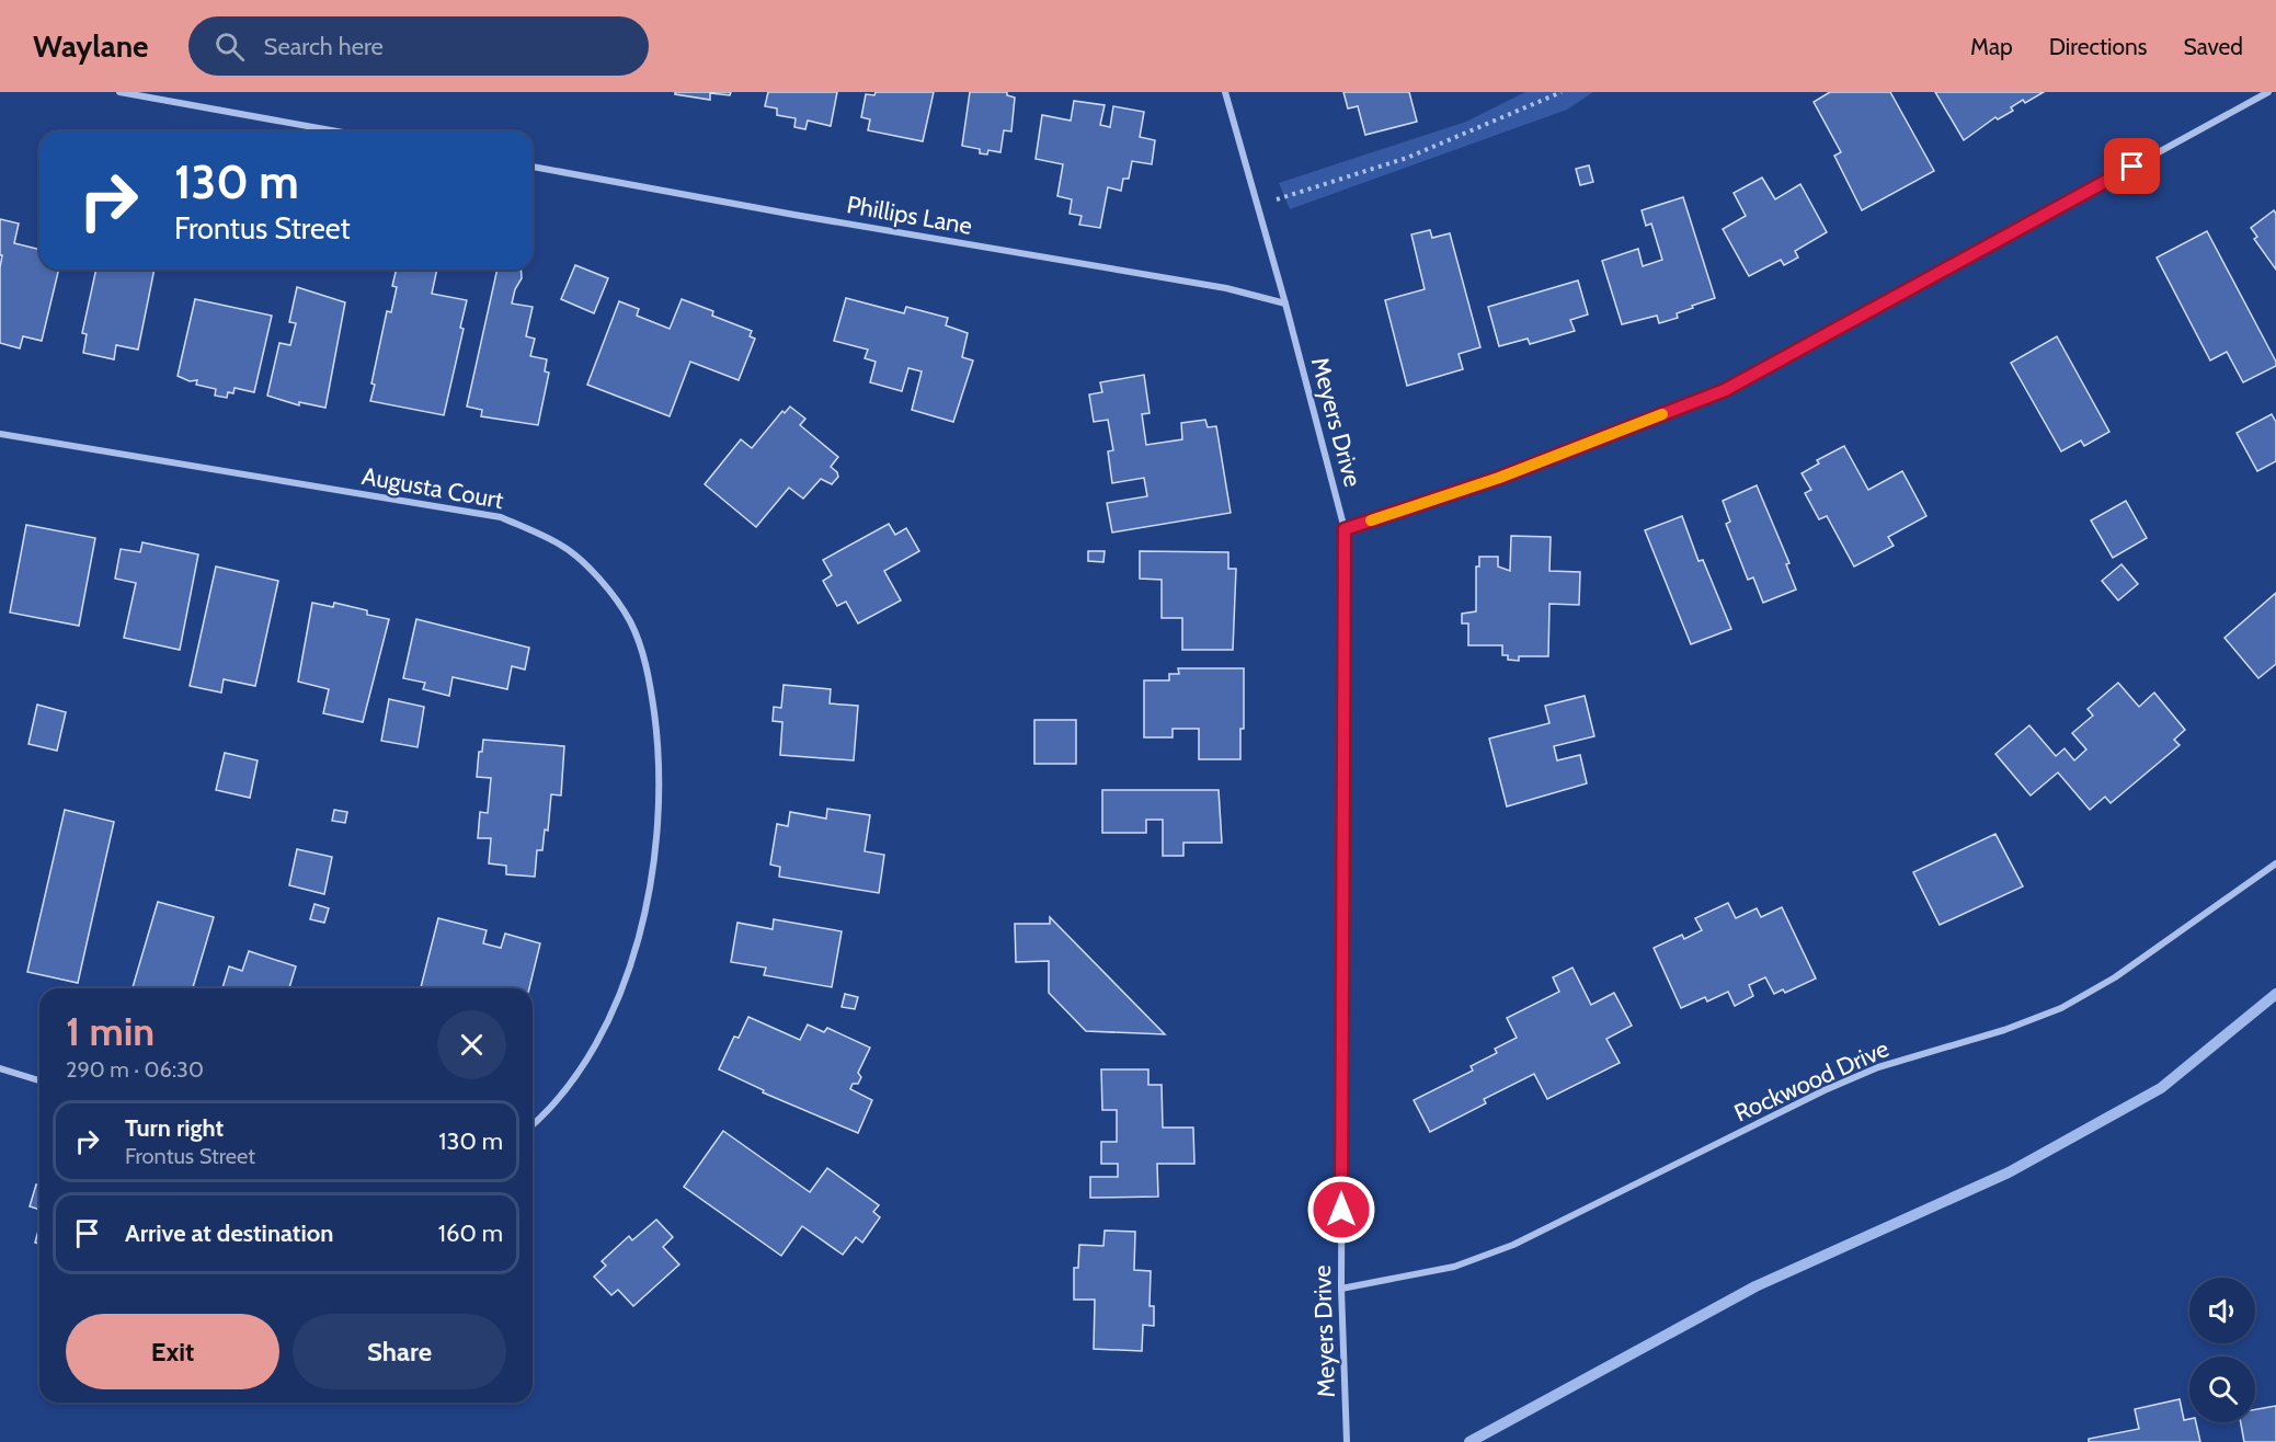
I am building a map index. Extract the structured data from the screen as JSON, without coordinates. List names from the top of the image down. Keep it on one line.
{"streets":{"street":["Phillips Lane","Meyers Drive","Augusta Court","Rockwood Drive"]},"crossings":[["Phillips Lane","Meyers Drive"],["Meyers Drive","Rockwood Drive"]],"page":{"header":"Waylane","search":"Search here","nav":["Map","Directions","Saved"],"turn":["130 m","Frontus Street"],"heading":["1 min","290 m · 06:30"],"list":[{"name":"Turn right","note":"Frontus Street","value":"130 m"},{"name":"Arrive at destination","value":"160 m"}],"buttons":["Exit","Share"]}}
